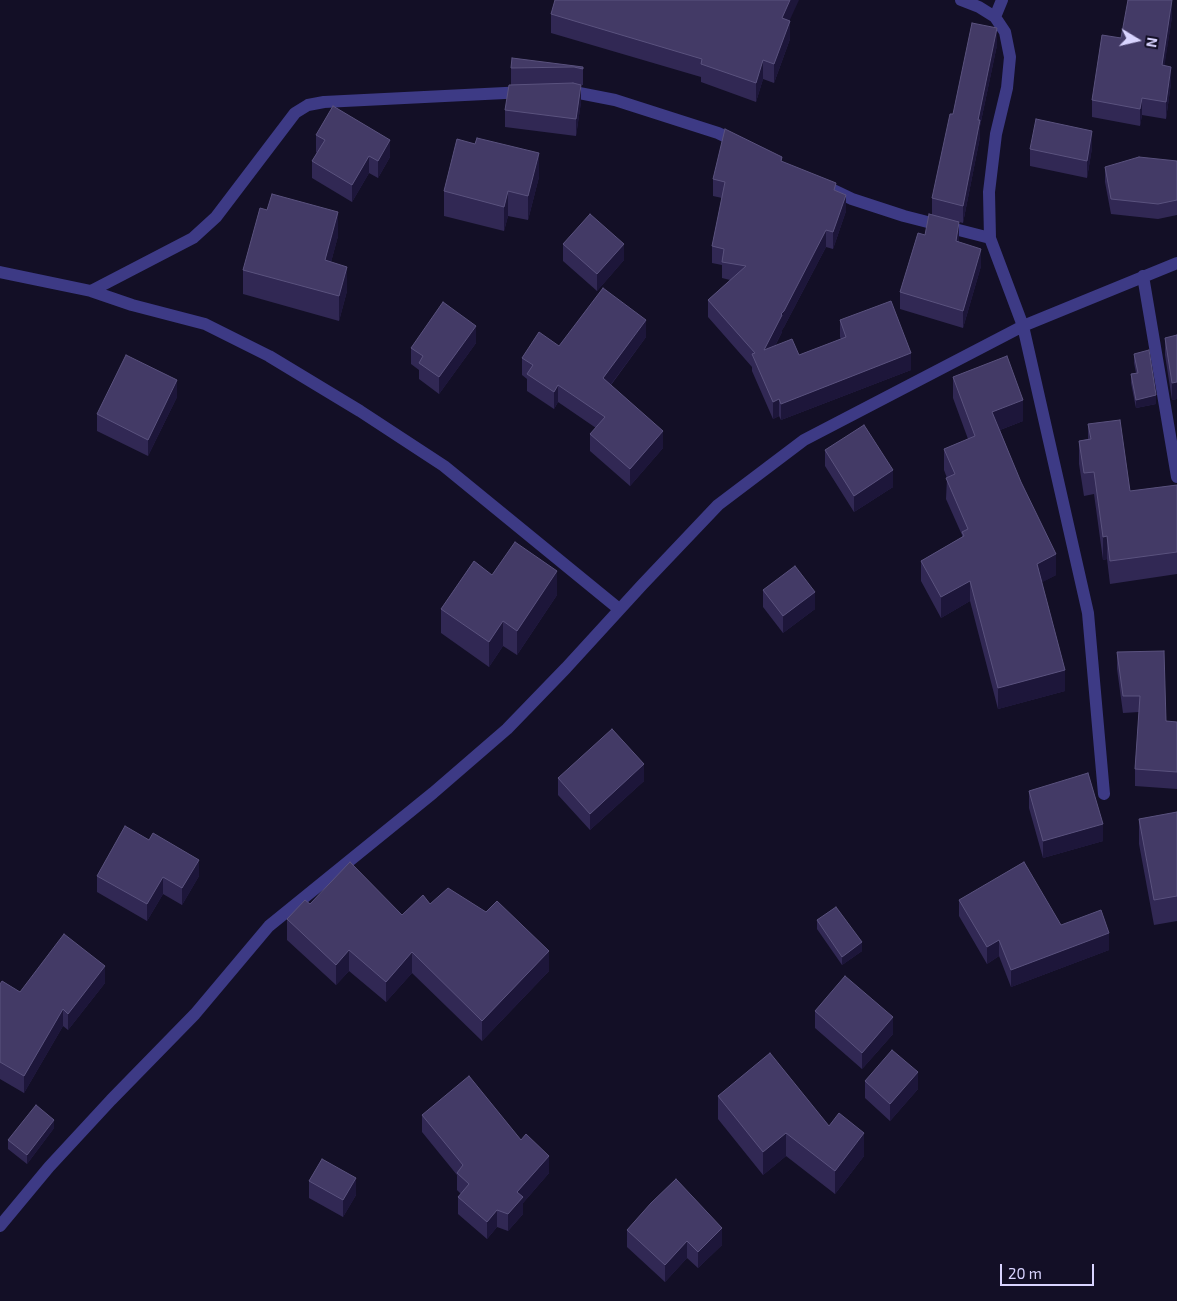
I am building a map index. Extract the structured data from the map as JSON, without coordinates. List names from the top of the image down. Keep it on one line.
{"scale_bar":"20 m","north":"right"}
